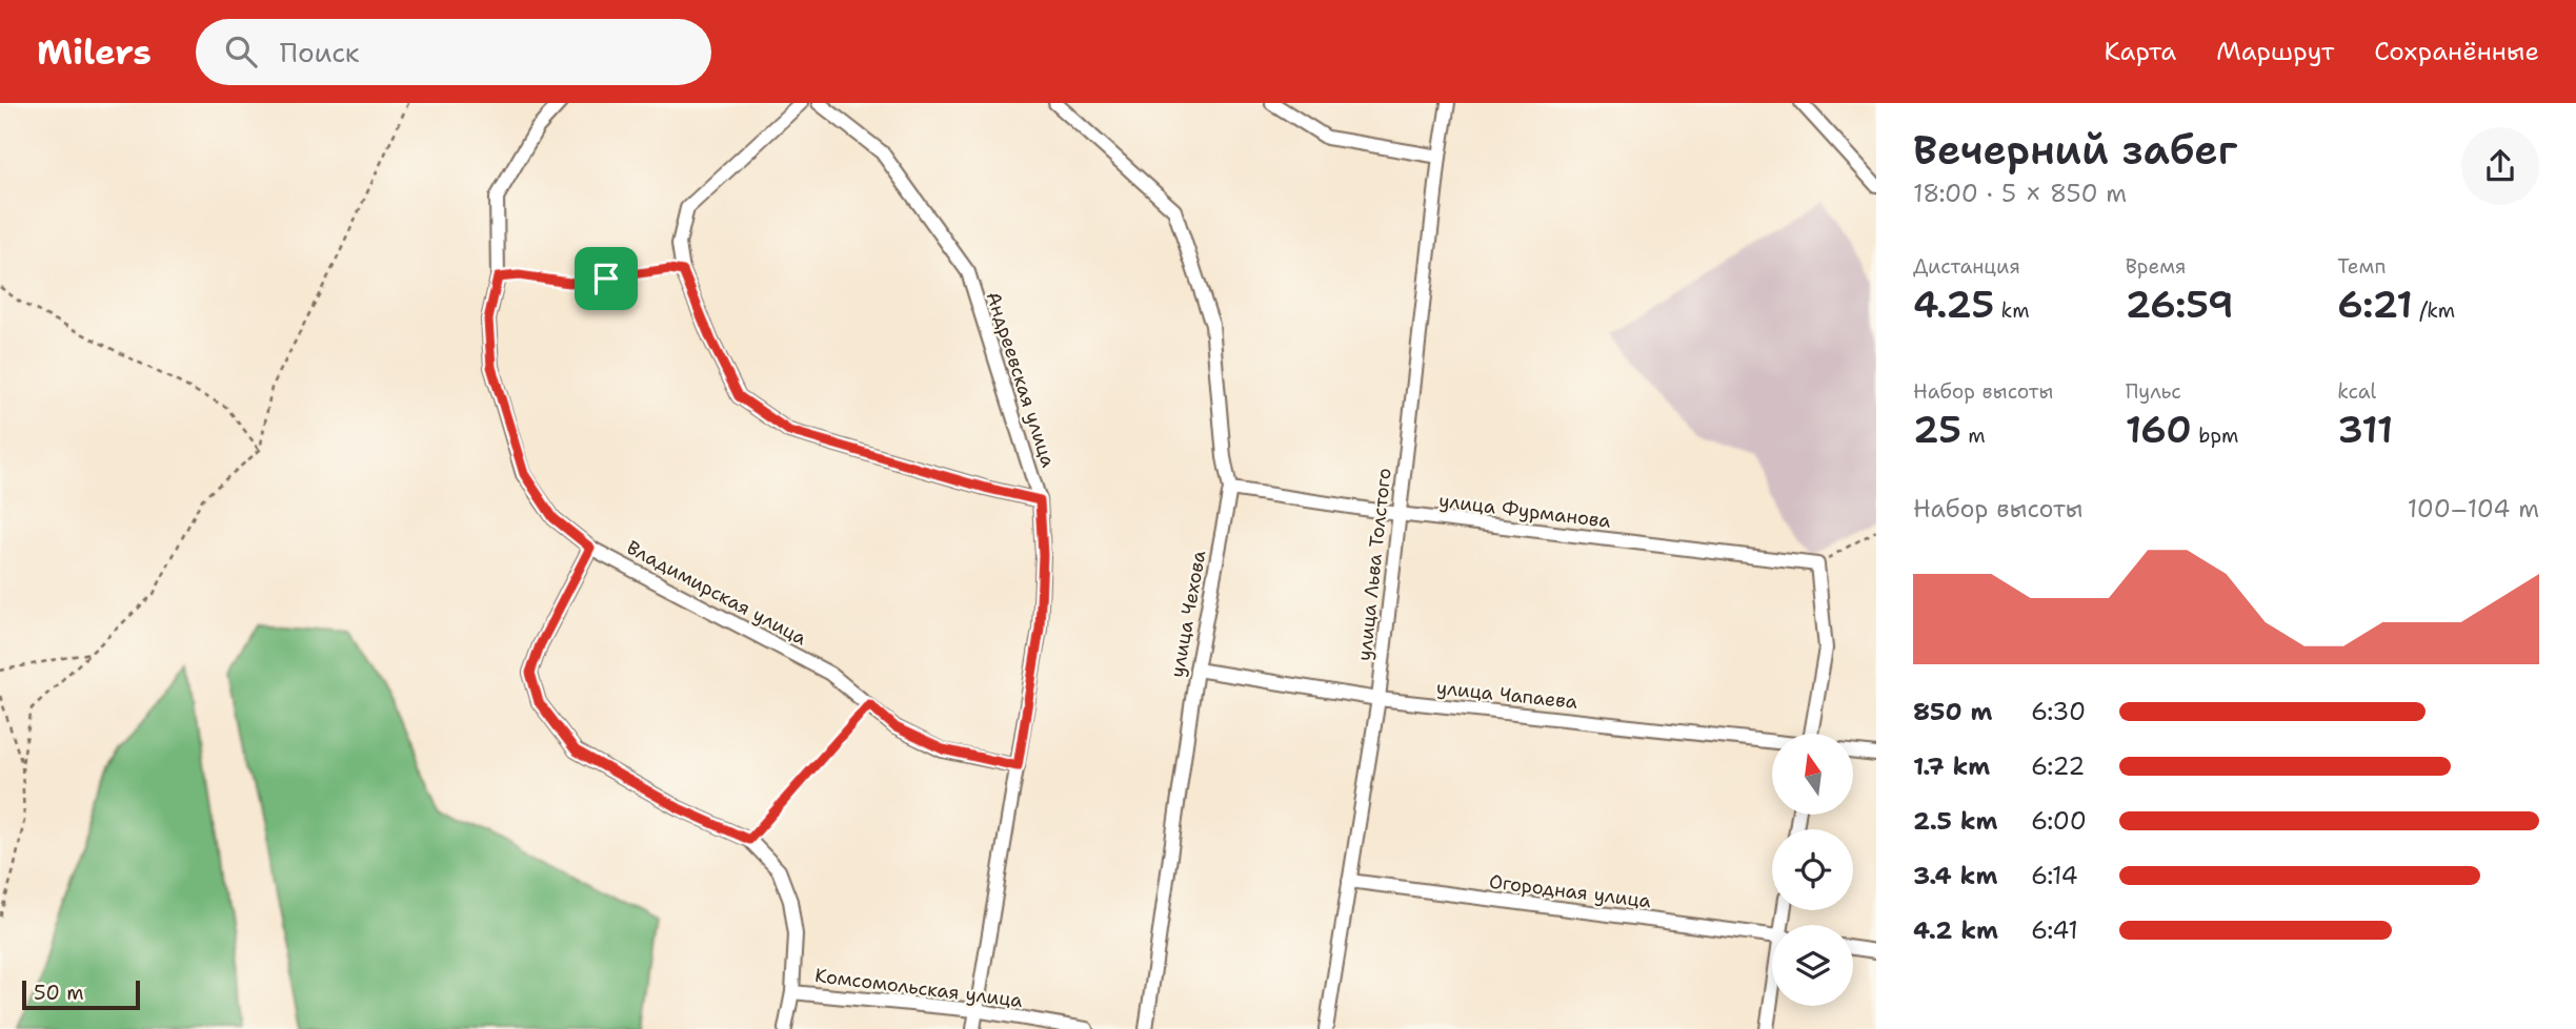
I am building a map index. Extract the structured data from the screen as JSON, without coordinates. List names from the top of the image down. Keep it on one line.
{"streets":{"street":["Андреевская улица","улица Фурманова","улица Льва Толстого","Владимирская улица","улица Чехова","улица Чапаева","Огородная улица","Комсомольская улица"]},"crossings":[["Андреевская улица","Владимирская улица"],["Андреевская улица","Комсомольская улица"],["улица Фурманова","улица Льва Толстого"],["улица Фурманова","улица Чехова"],["улица Льва Толстого","улица Чапаева"],["улица Льва Толстого","Огородная улица"],["улица Чехова","улица Чапаева"]],"scale_bar":"50 m","north":"top","page":{"header":"Milers","search":"Поиск","nav":["Карта","Маршрут","Сохранённые"],"heading":["Вечерний забег","18:00 · 5 × 850 m"],"stats":[["Дистанция","4.25 km"],["Время","26:59"],["Темп","6:21 /km"],["Набор высоты","25 m"],["Пульс","160 bpm"],["kcal","311"]],"chart":["Набор высоты","100–104 m"],"list":[{"name":"850 m","note":"6:30"},{"name":"1.7 km","note":"6:22"},{"name":"2.5 km","note":"6:00"},{"name":"3.4 km","note":"6:14"},{"name":"4.2 km","note":"6:41"}],"scale":"50 m"}}
